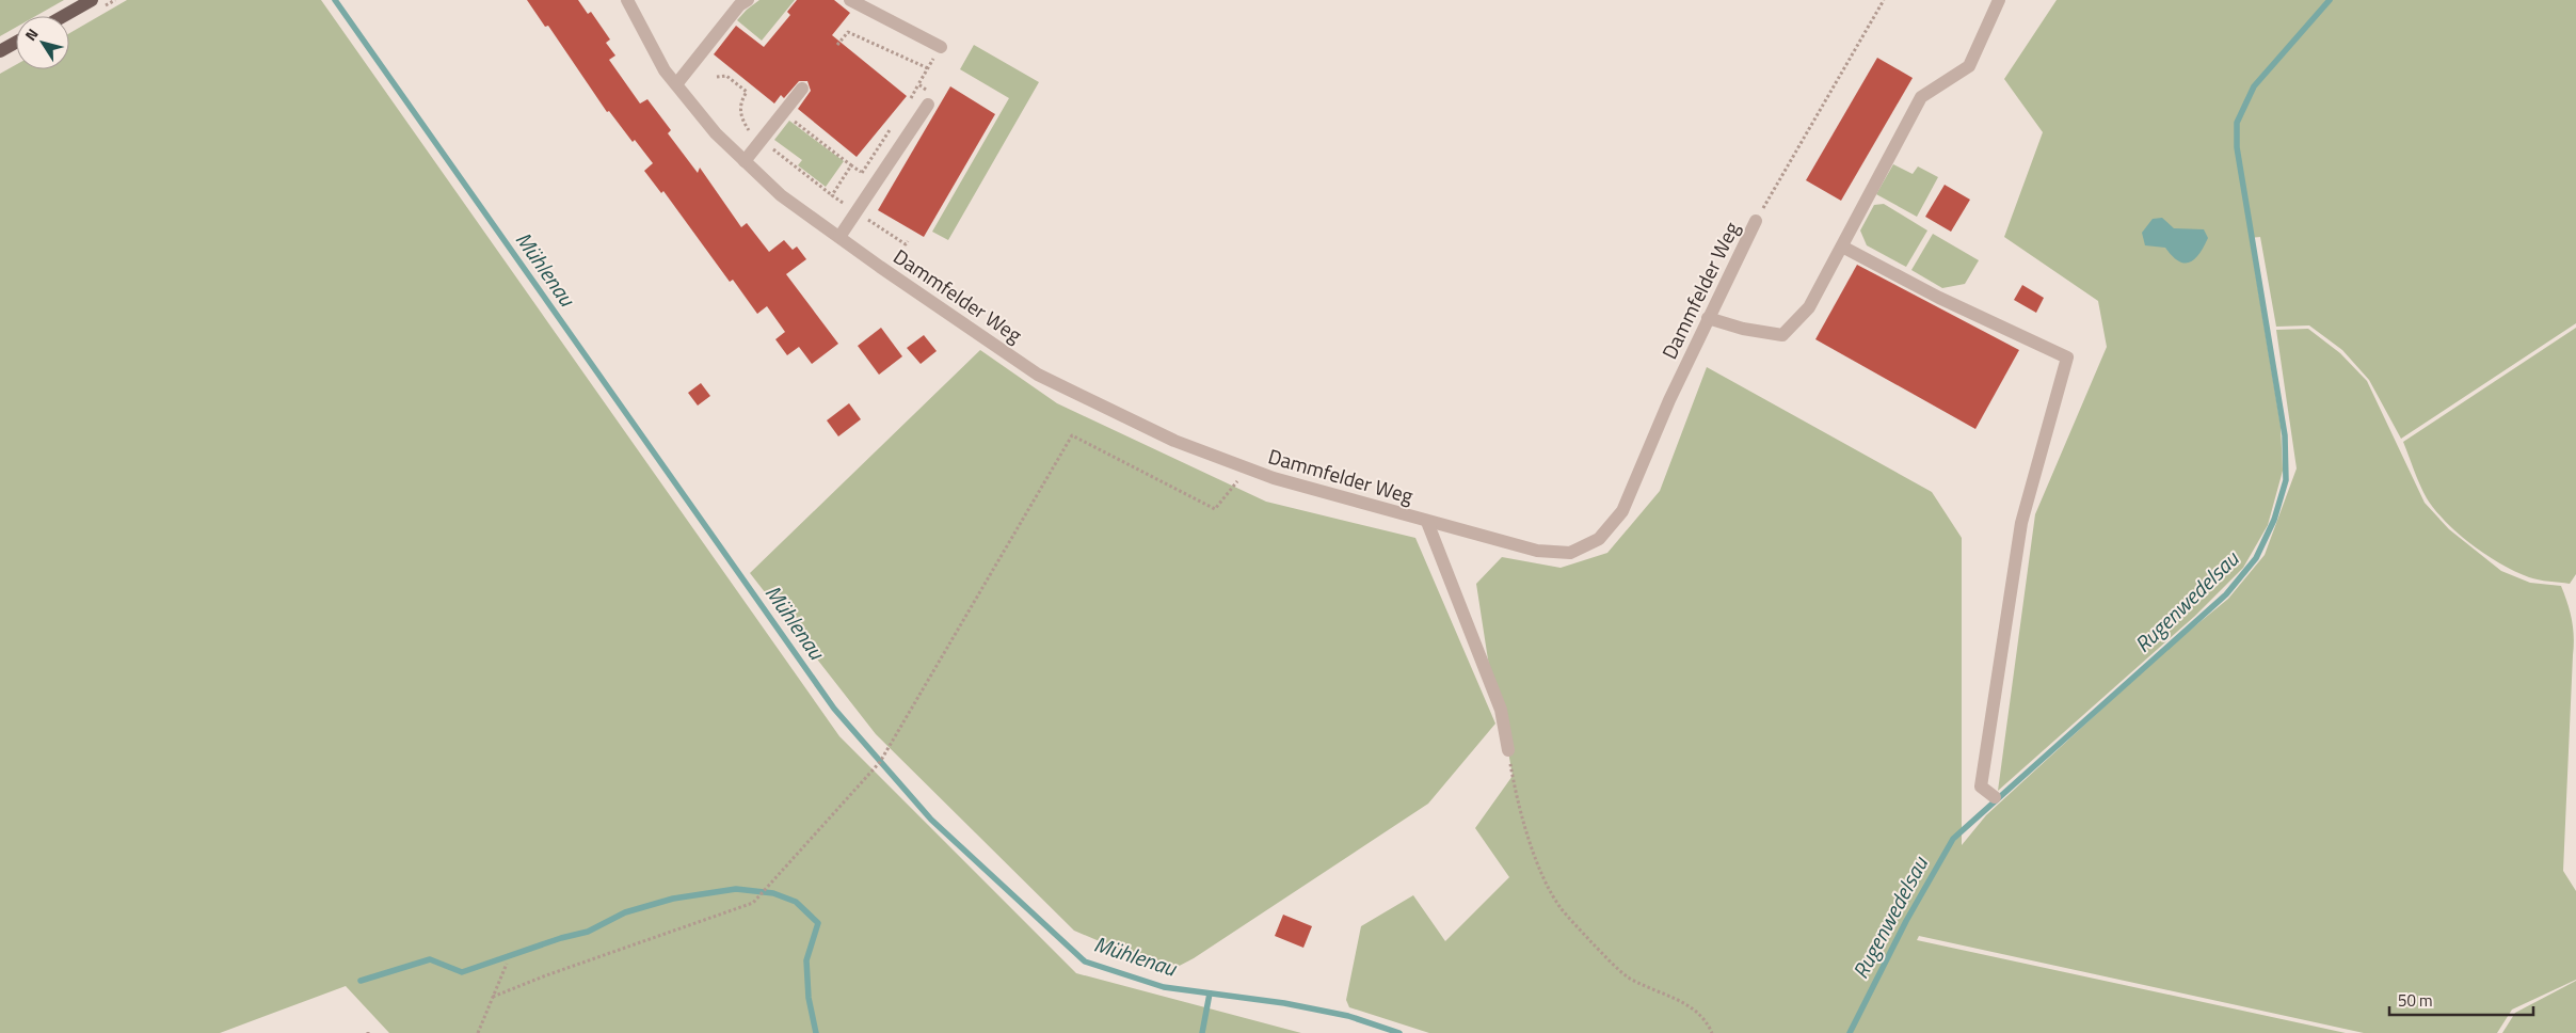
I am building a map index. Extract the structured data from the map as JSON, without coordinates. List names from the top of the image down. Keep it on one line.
{"streets":{"street":["Dammfelder Weg"]},"water":["Mühlenau","Rugenwedelsau"],"scale_bar":"50 m","north":"top left"}
